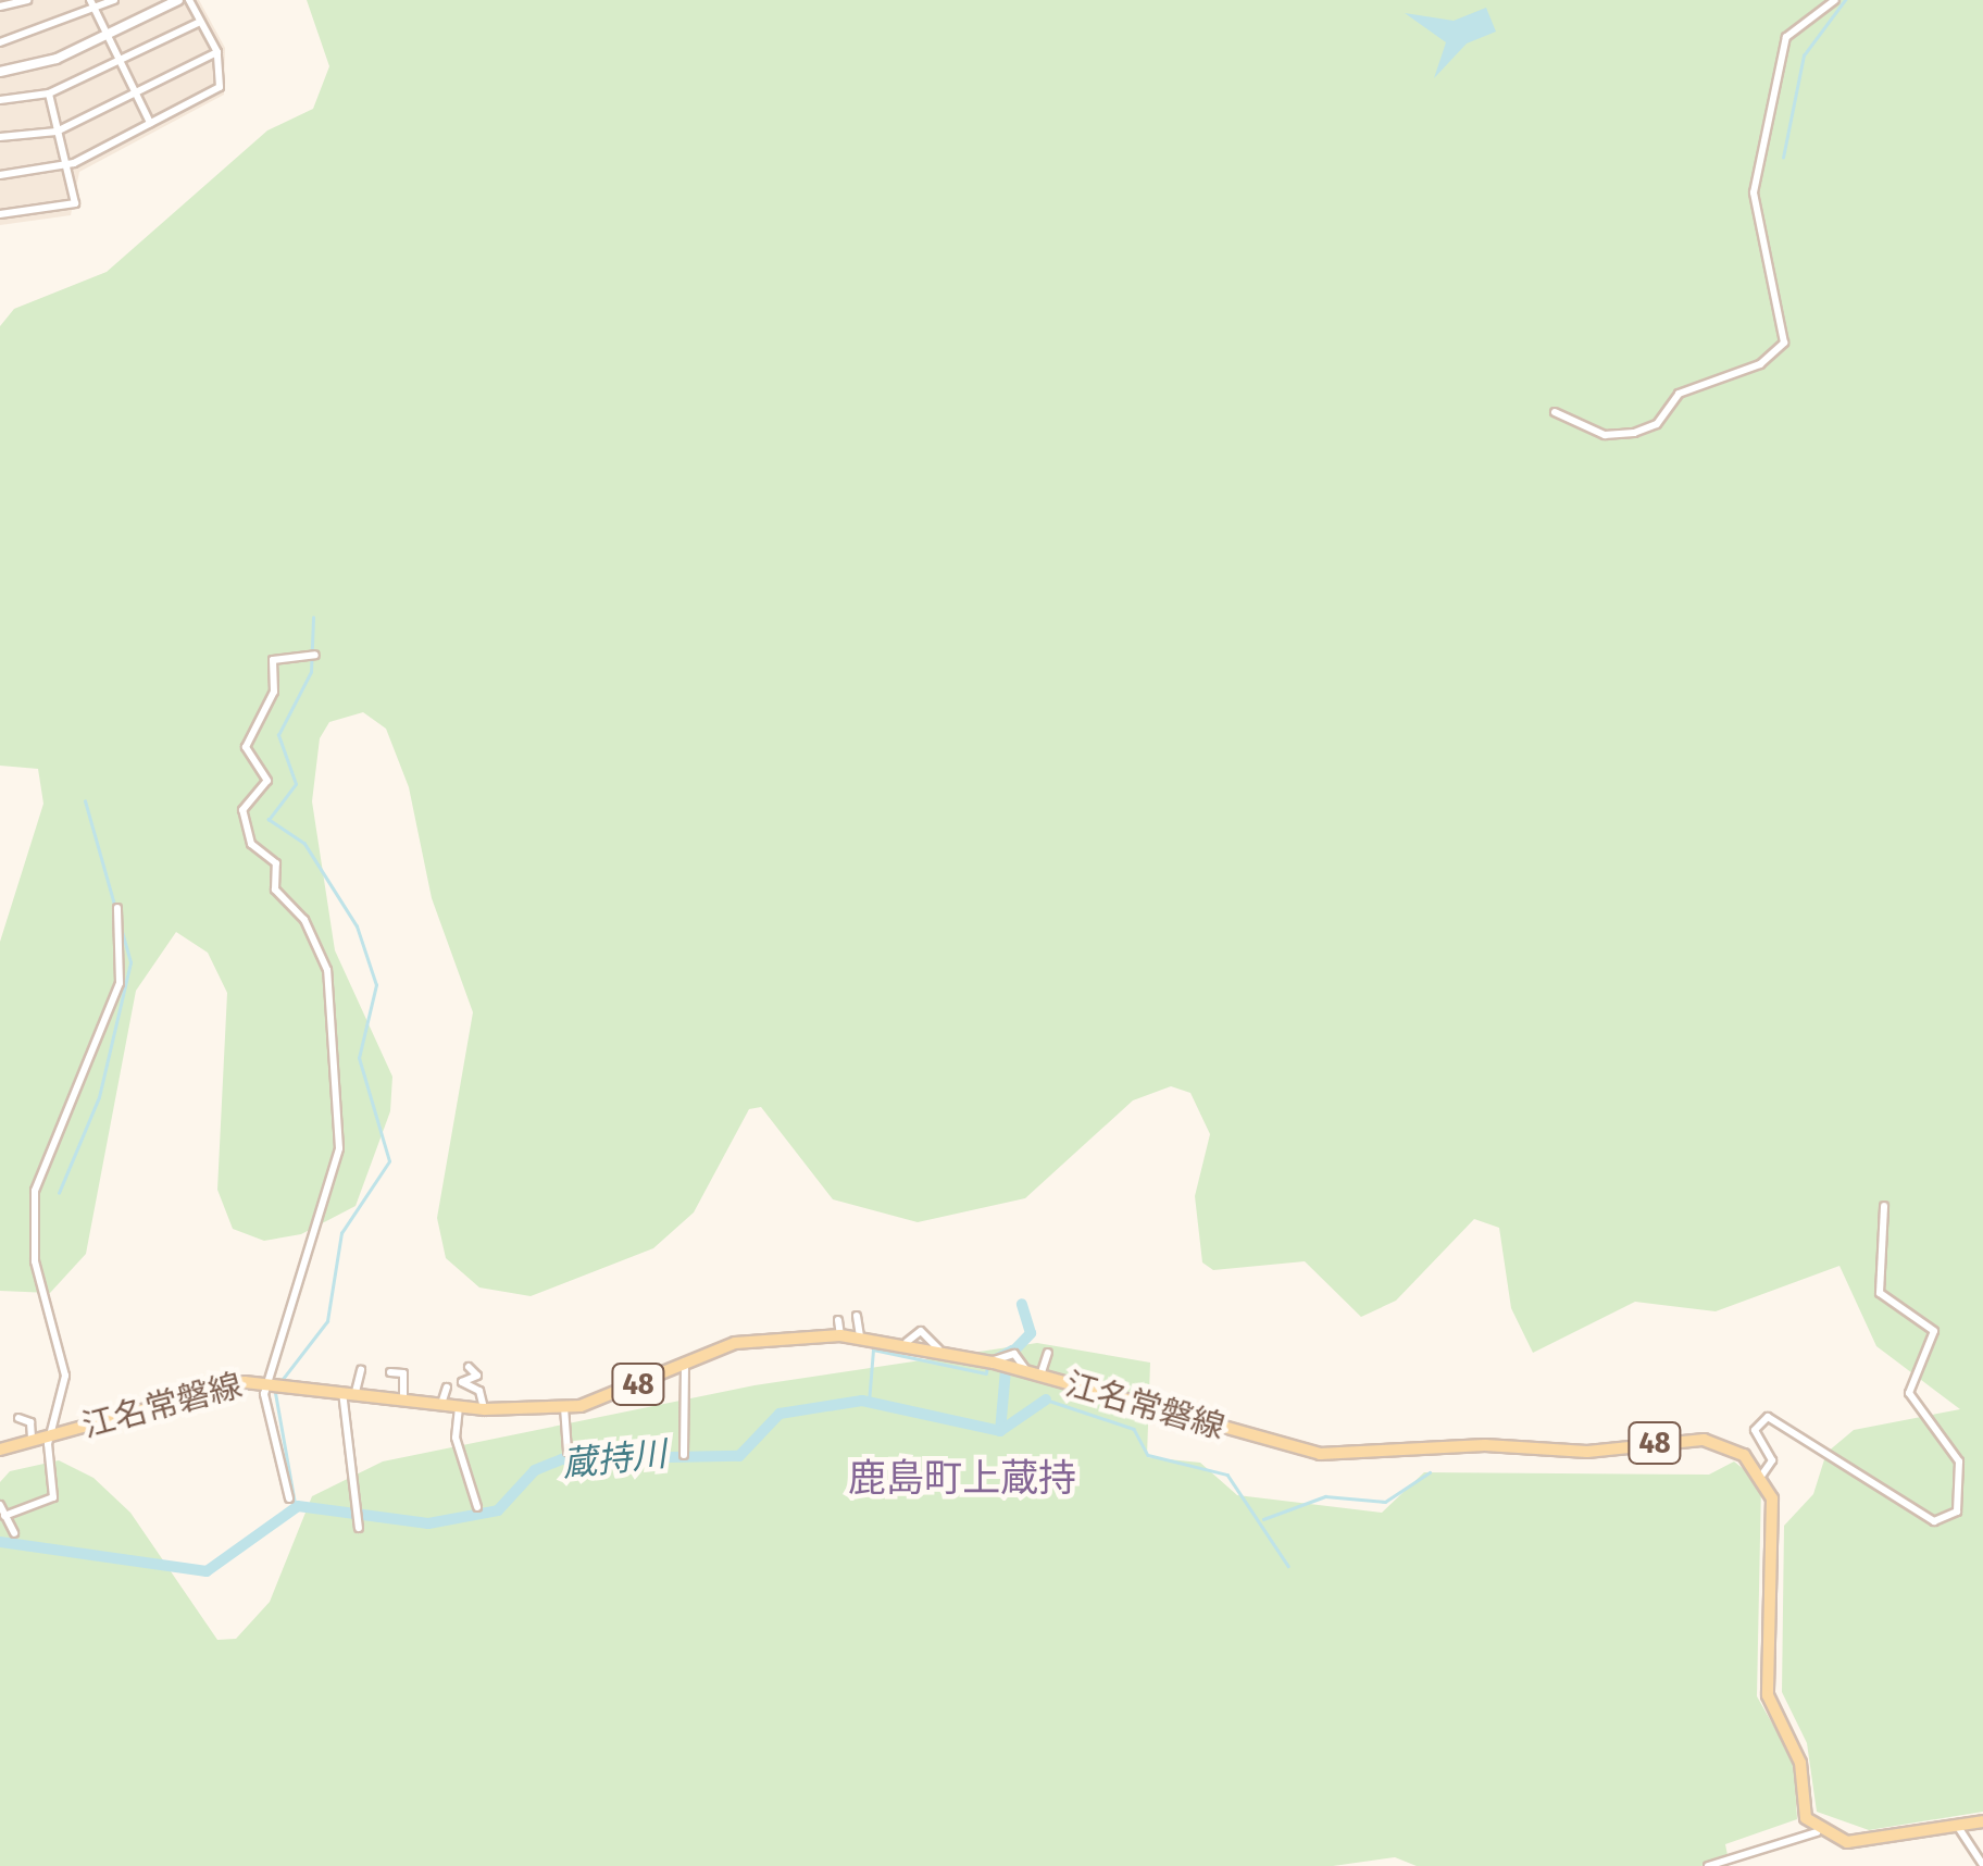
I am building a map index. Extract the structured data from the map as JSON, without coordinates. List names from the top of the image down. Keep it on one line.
{"streets":{"main road":["48","江名常磐線"]},"districts":["鹿島町上蔵持"],"water":["蔵持川"]}
